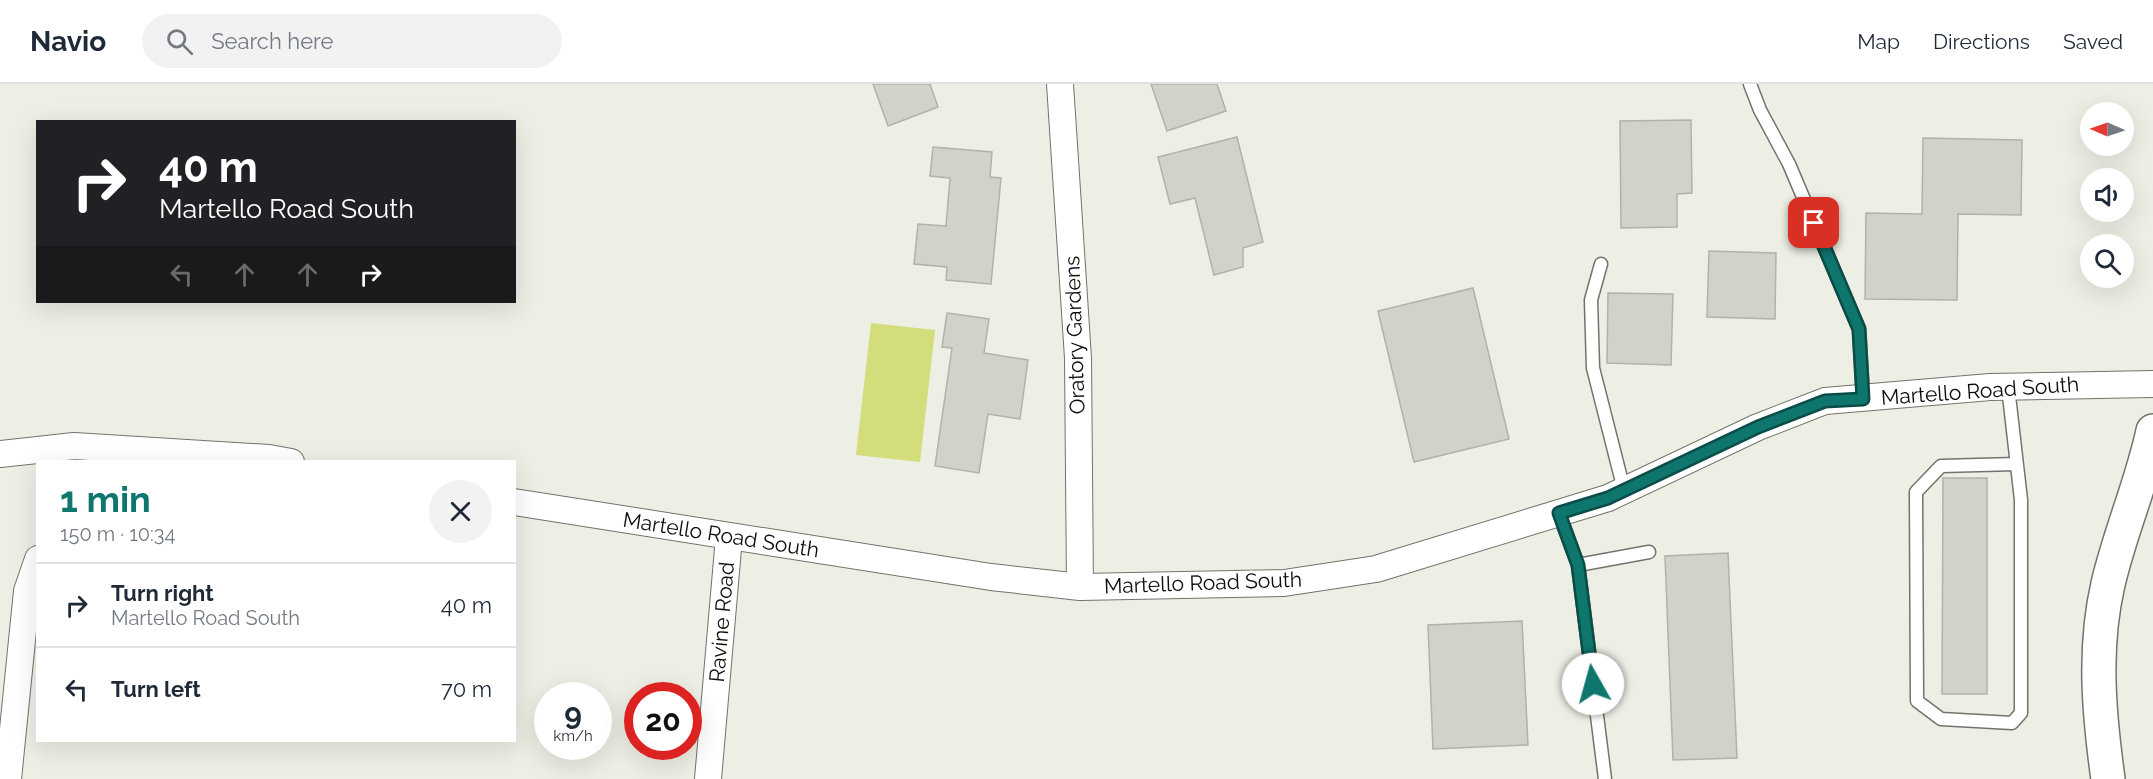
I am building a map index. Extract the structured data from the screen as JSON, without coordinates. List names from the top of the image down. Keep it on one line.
{"streets":{"street":["Oratory Gardens","Martello Road South","Ravine Road"]},"crossings":[["Oratory Gardens","Martello Road South"],["Martello Road South","Ravine Road"]],"north":"left","page":{"header":"Navio","search":"Search here","nav":["Map","Directions","Saved"],"turn":["40 m","Martello Road South"],"heading":["1 min","150 m · 10:34"],"list":[{"name":"Turn right","note":"Martello Road South","value":"40 m"},{"name":"Turn left","value":"70 m"}],"speed":"9 km/h","limit":"20"}}
